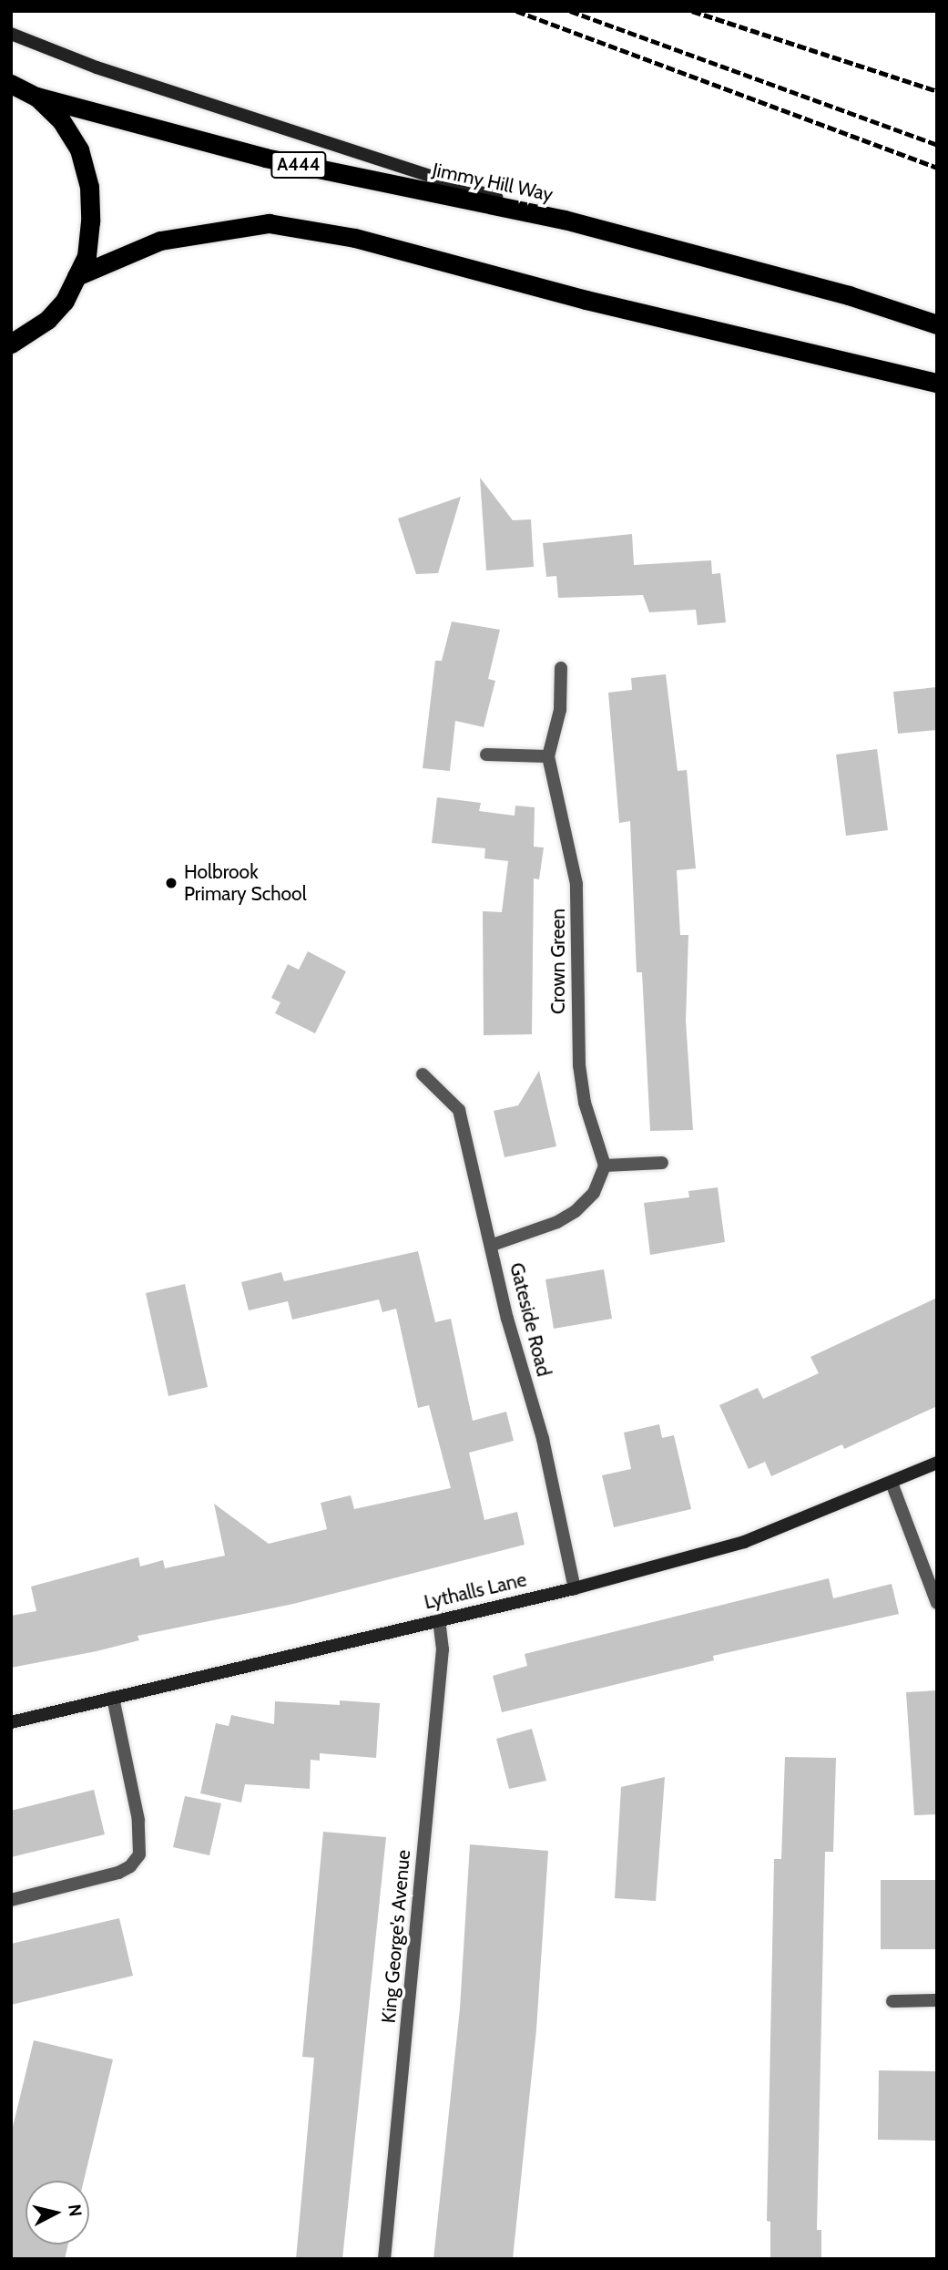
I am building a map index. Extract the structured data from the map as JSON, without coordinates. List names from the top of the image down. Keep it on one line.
{"streets":{"highway":["A444","Jimmy Hill Way"],"street":["Crown Green","Gateside Road","Lythalls Lane","King George's Avenue"]},"crossings":[["Gateside Road","Lythalls Lane"],["Lythalls Lane","King George's Avenue"]],"places":["Holbrook Primary School"],"north":"right"}
